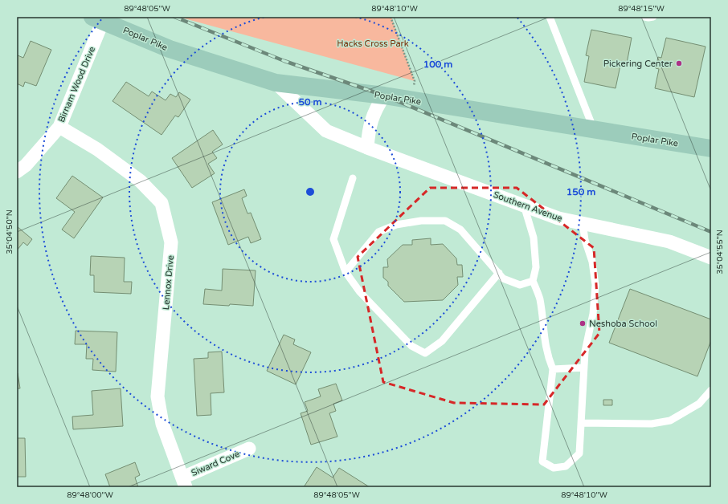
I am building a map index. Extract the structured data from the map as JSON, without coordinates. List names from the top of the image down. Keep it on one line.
{"streets":{"main road":["Poplar Pike"],"street":["Birnam Wood Drive","Southern Avenue","Lennox Drive","Siward Cove"]},"crossings":[["Poplar Pike","Birnam Wood Drive"],["Poplar Pike","Southern Avenue"],["Birnam Wood Drive","Lennox Drive"],["Lennox Drive","Siward Cove"]],"parks":["Hacks Cross Park"],"places":["Pickering Center","Neshoba School"],"coordinates":["89°48'05\"W","89°48'10\"W","89°48'15\"W","35°04'50\"N","35°04'55\"N","89°48'00\"W"],"rings":["100 m","50 m","150 m"]}
